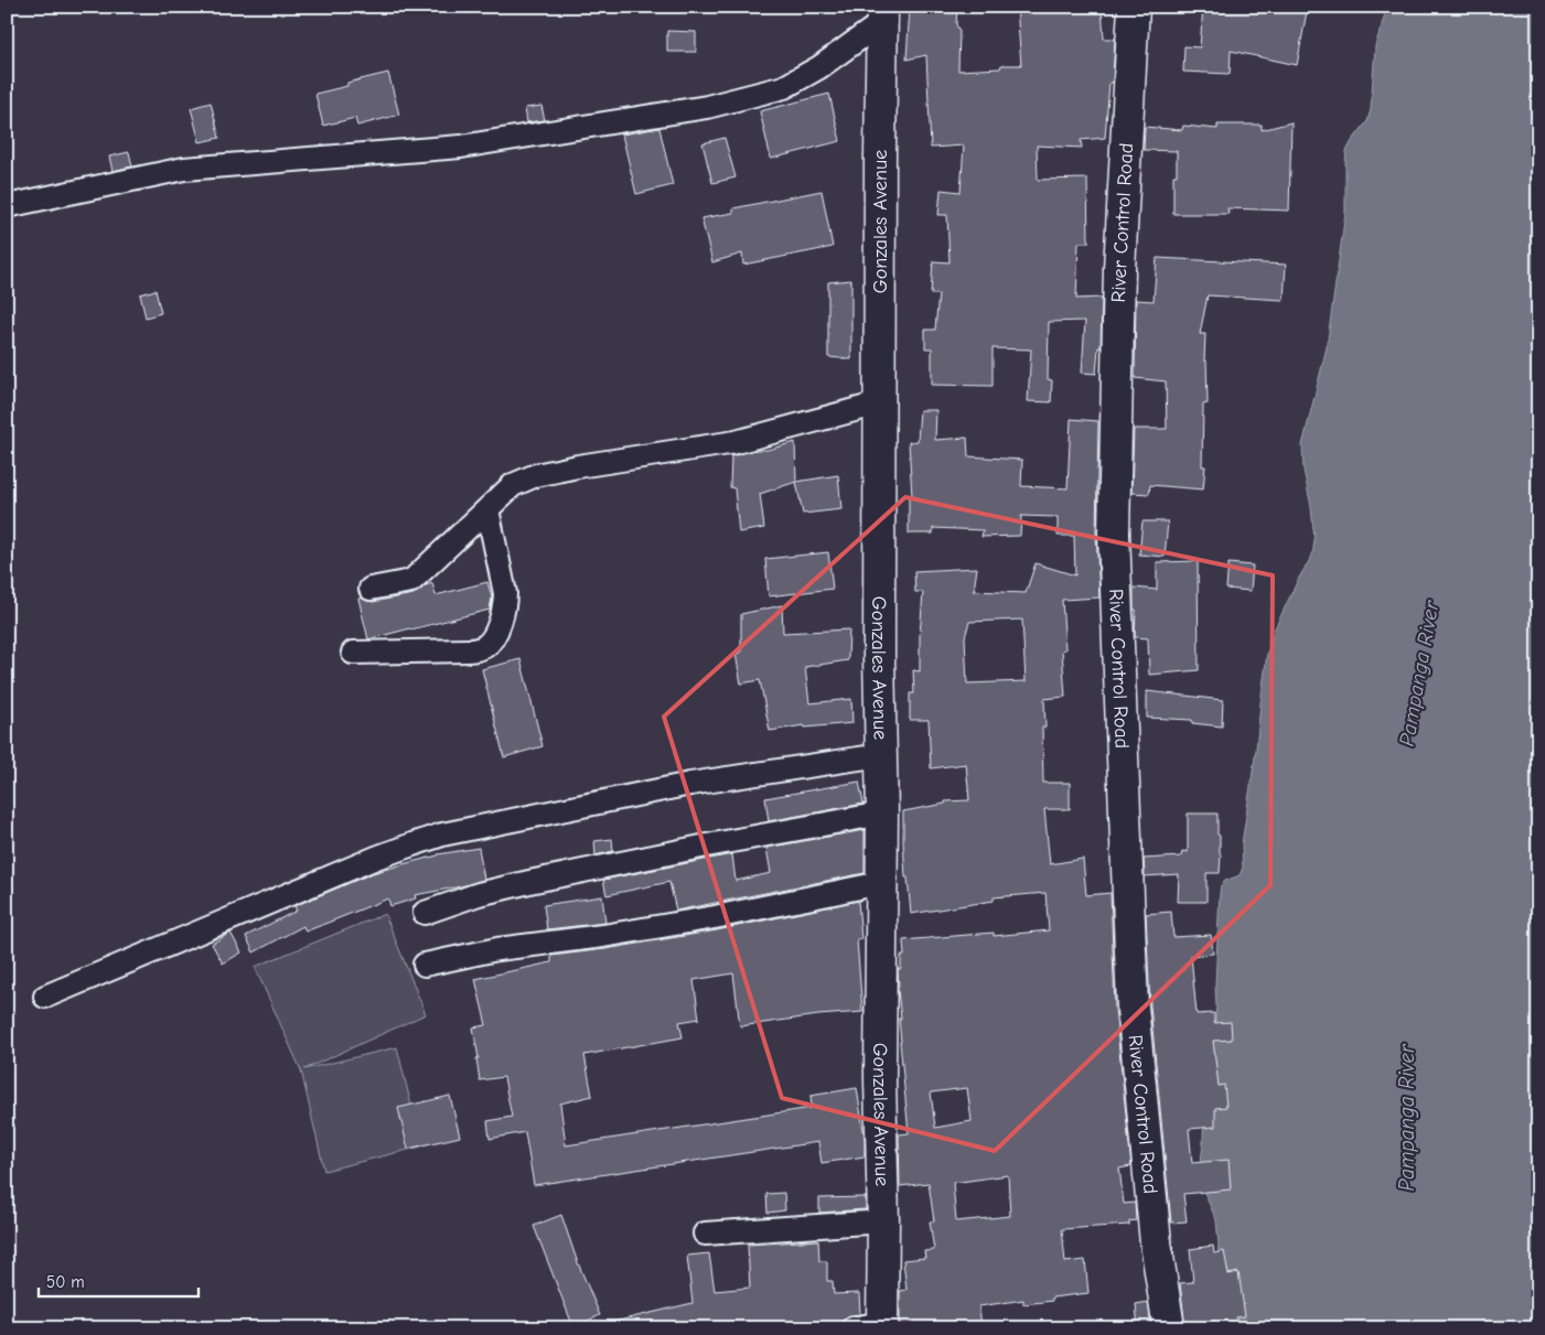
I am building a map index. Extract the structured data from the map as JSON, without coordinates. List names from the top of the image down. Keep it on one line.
{"streets":{"street":["Gonzales Avenue","River Control Road"]},"water":["Pampanga River"],"scale_bar":"50 m"}
